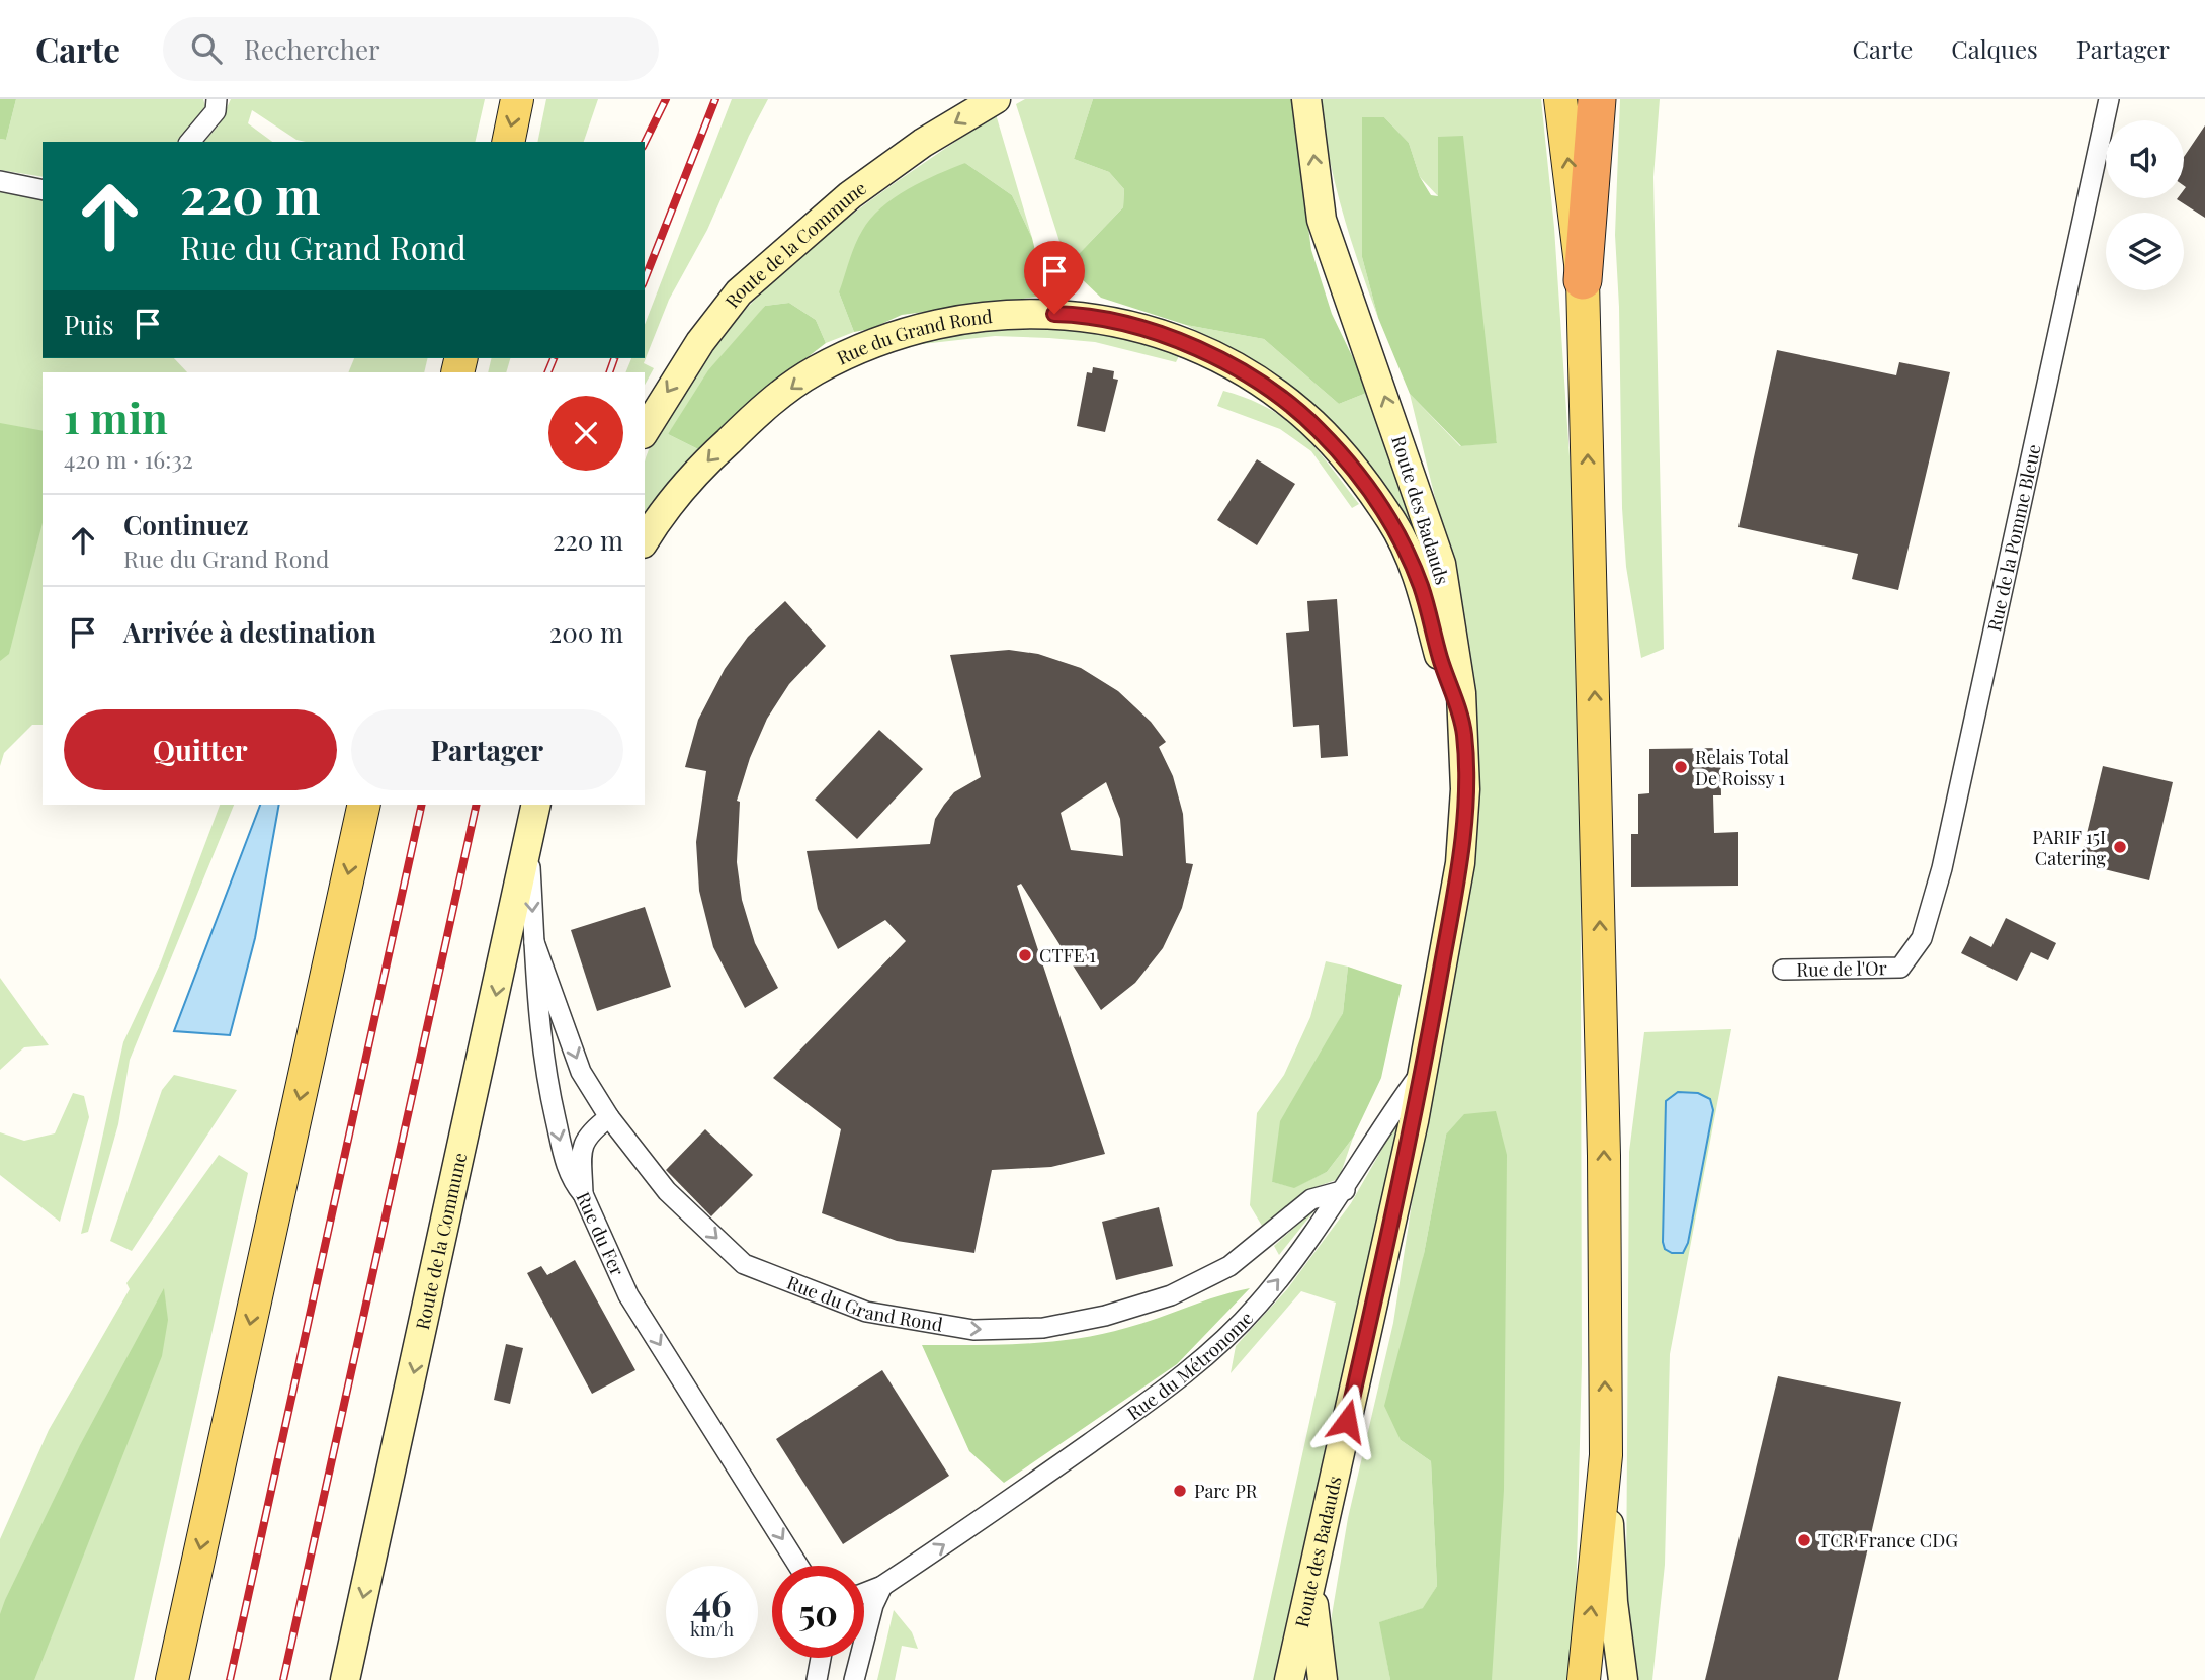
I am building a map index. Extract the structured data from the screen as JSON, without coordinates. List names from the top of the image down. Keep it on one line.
{"streets":{"main road":["Route de la Commune","Rue du Grand Rond","Route des Badauds"],"street":["Rue de la Pomme Bleue","Rue de l'Or","Rue du Fer","Rue du Métronome"]},"crossings":[["Route de la Commune","Rue du Fer"],["Rue du Grand Rond","Route des Badauds"],["Rue du Grand Rond","Rue du Fer"],["Rue du Grand Rond","Rue du Métronome"],["Route des Badauds","Rue du Métronome"],["Rue de la Pomme Bleue","Rue de l'Or"]],"one_way":["Rue du Fer","Rue du Métronome"],"places":["Relais Total De Roissy 1","PARIF 15I Catering","CTFE 1","Parc PR","TCR France CDG"],"page":{"header":"Carte","search":"Rechercher","nav":["Carte","Calques","Partager"],"turn":["220 m","Rue du Grand Rond"],"then":"Puis","heading":["1 min","420 m · 16:32"],"list":[{"name":"Continuez","note":"Rue du Grand Rond","value":"220 m"},{"name":"Arrivée à destination","value":"200 m"}],"buttons":["Quitter","Partager"],"speed":"46 km/h","limit":"50"}}
